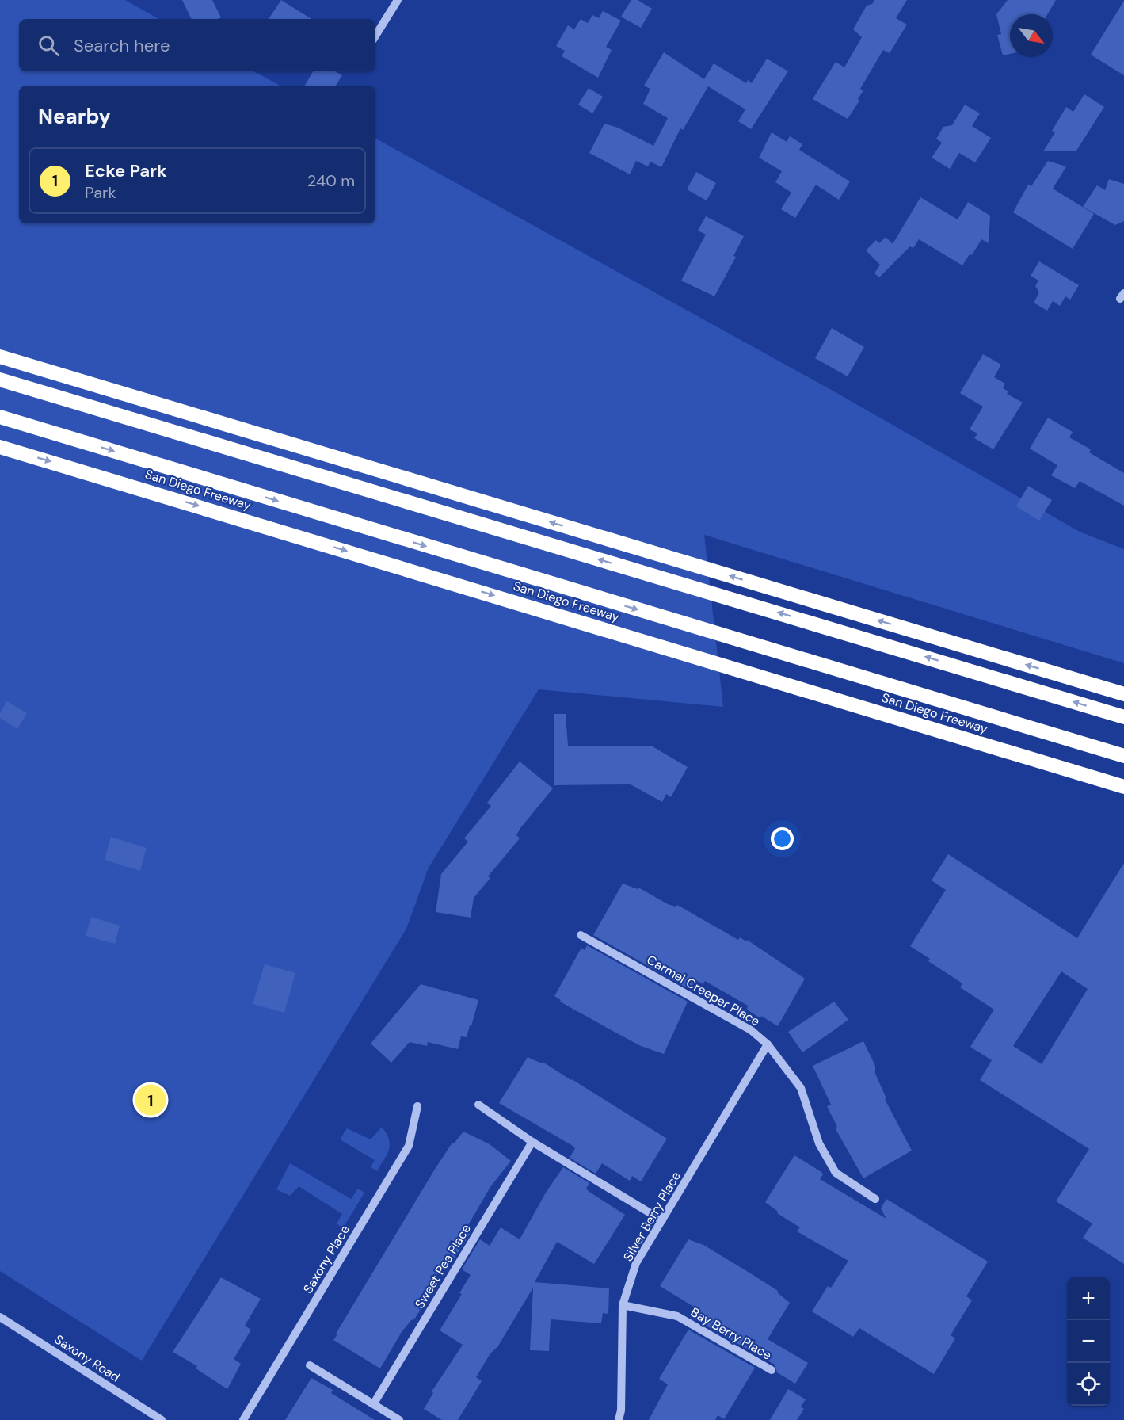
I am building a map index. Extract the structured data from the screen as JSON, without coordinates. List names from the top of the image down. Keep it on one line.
{"streets":{"highway":["San Diego Freeway"],"street":["Carmel Creeper Place","Silver Berry Place","Saxony Place","Sweet Pea Place","Bay Berry Place","Saxony Road"]},"crossings":[["Carmel Creeper Place","Silver Berry Place"],["Silver Berry Place","Bay Berry Place"]],"north":"bottom right","page":{"search":"Search here","heading":"Nearby","list":[{"mark":"1","name":"Ecke Park","note":"Park","value":"240 m"}],"pins":"1","map_buttons":["+","−"]}}
